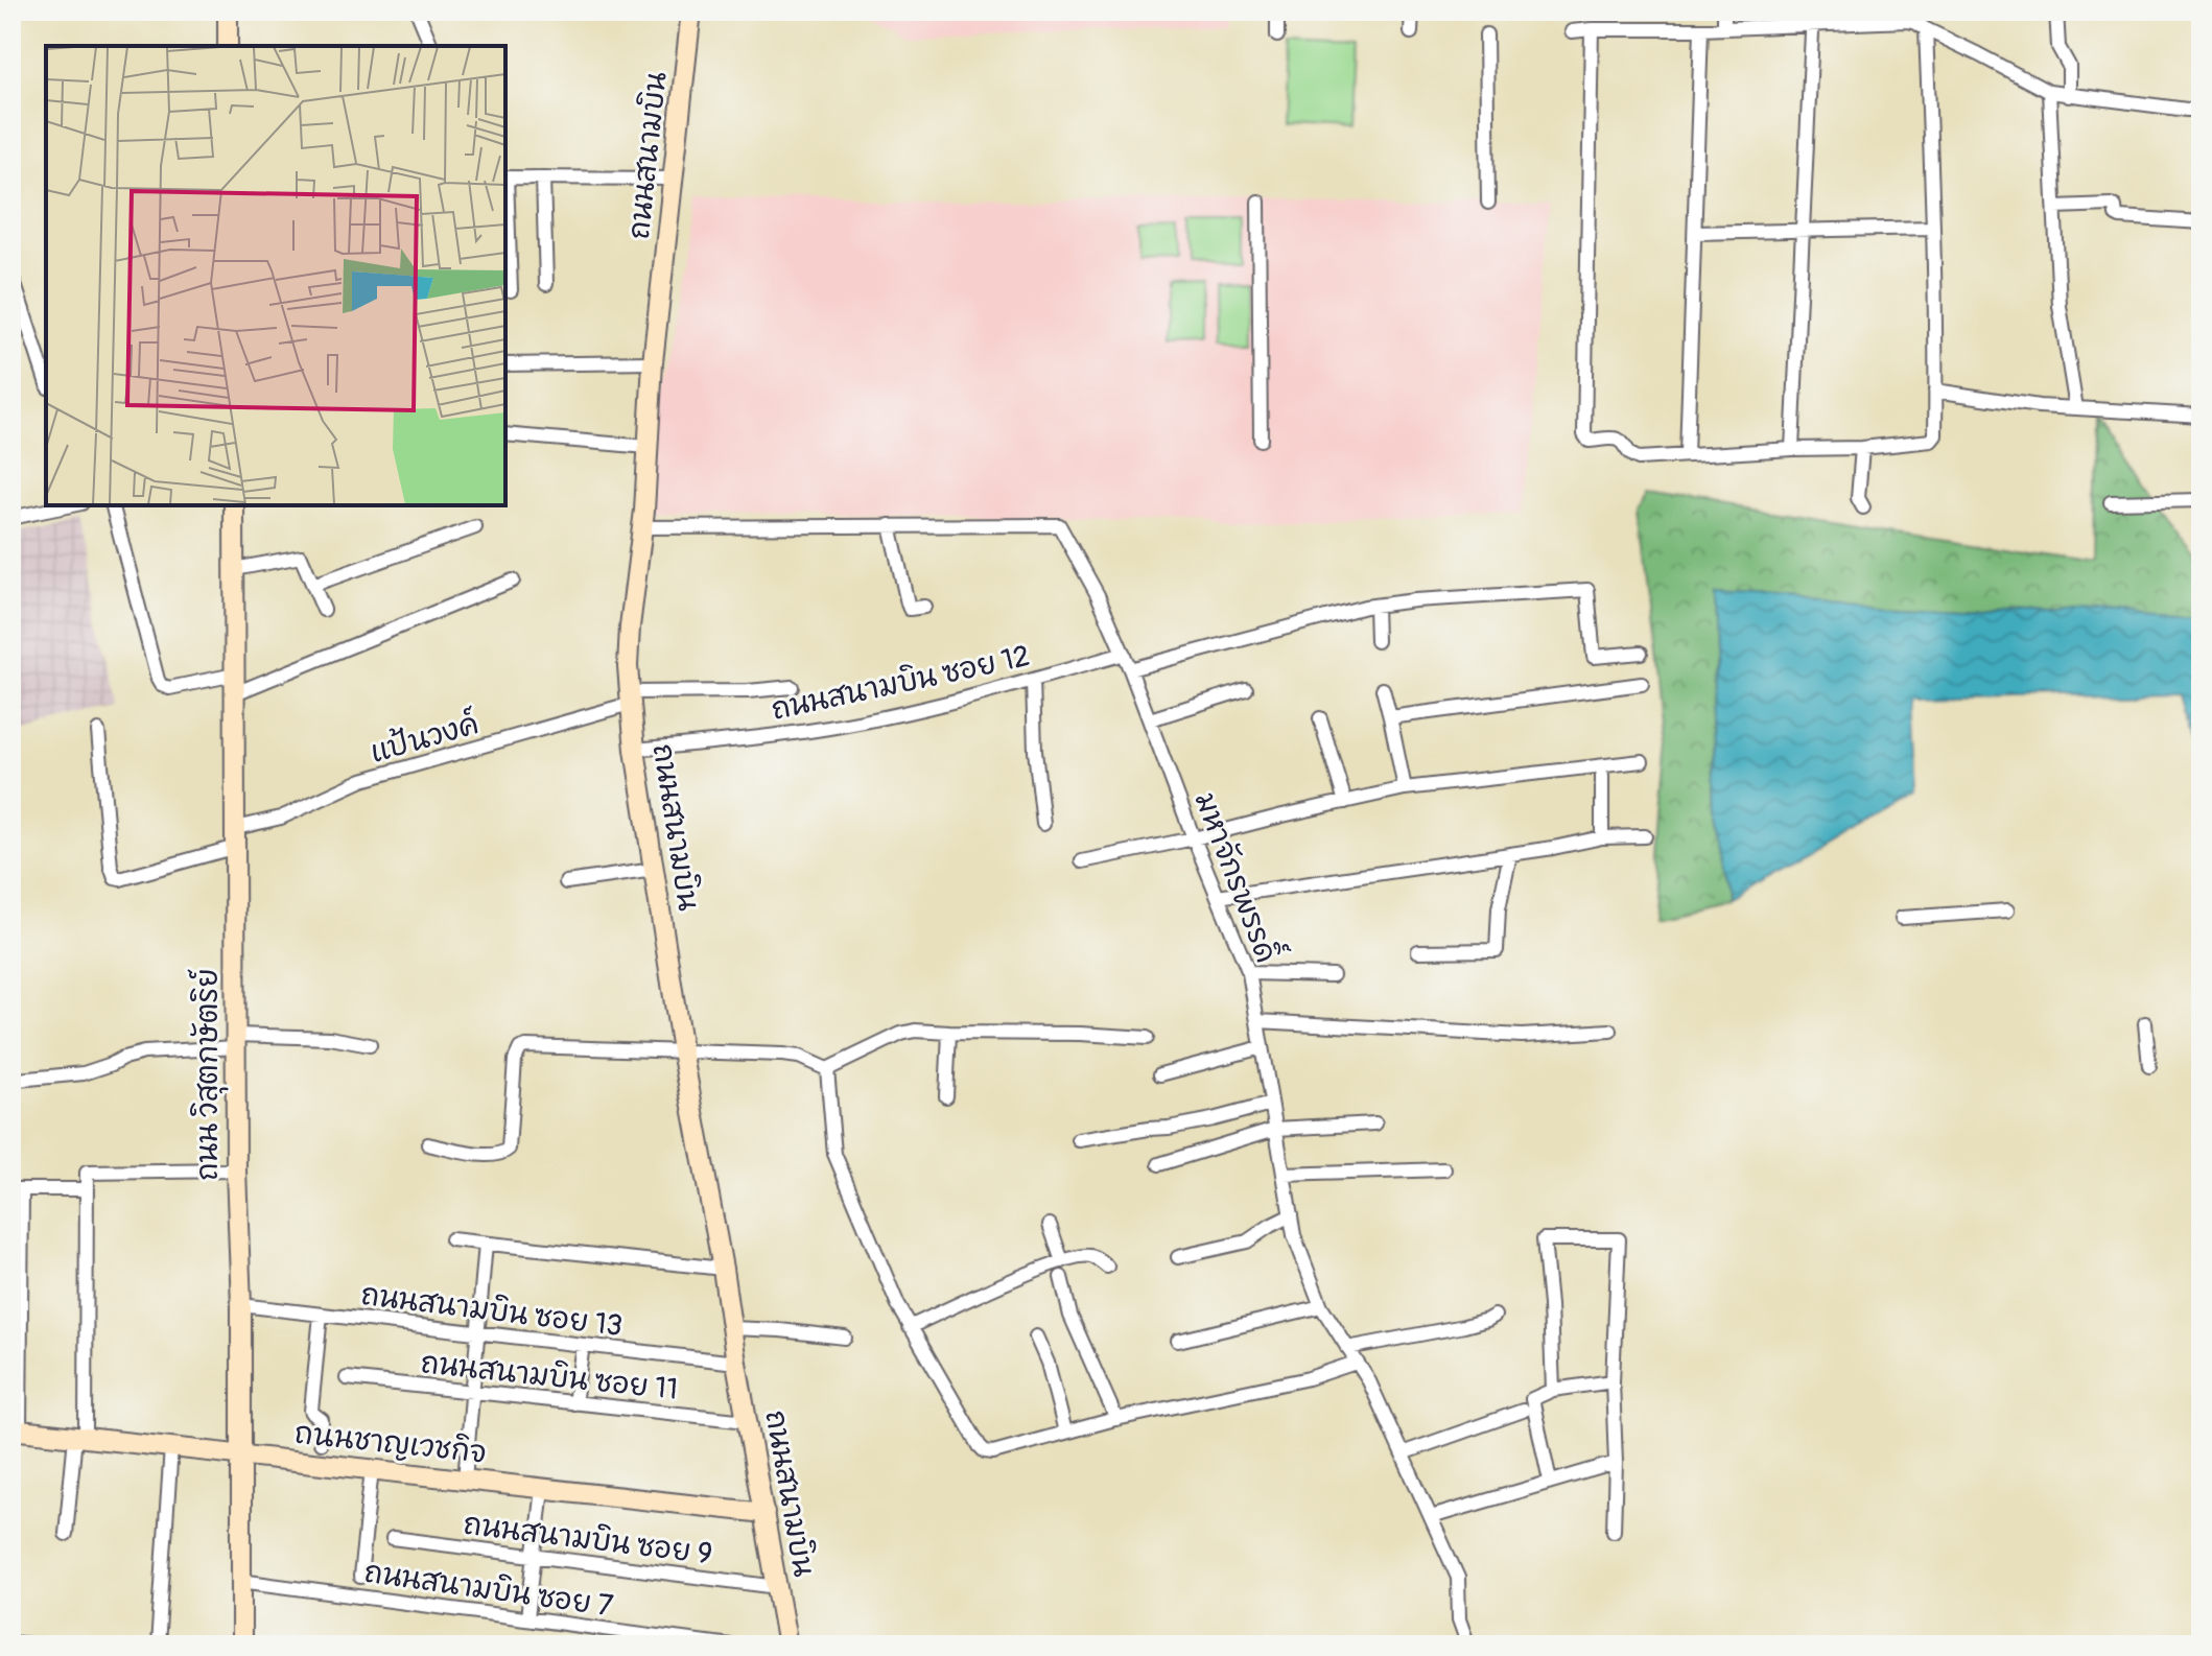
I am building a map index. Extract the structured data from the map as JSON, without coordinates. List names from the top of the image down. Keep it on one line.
{"streets":{"street":["ถนนสนามบิน","ถนนสนามบิน ซอย 12","แป้นวงค์","มหาจักรพรรดิ์","ถนน วิสุตกษัตริย์","ถนนสนามบิน ซอย 13","ถนนสนามบิน ซอย 11","ถนนชาญเวชกิจ","ถนนสนามบิน ซอย 9","ถนนสนามบิน ซอย 7"]},"crossings":[["ถนนสนามบิน","ถนนสนามบิน ซอย 12"],["ถนนสนามบิน","แป้นวงค์"],["ถนนสนามบิน","มหาจักรพรรดิ์"],["ถนนสนามบิน","ถนนสนามบิน ซอย 13"],["ถนนสนามบิน","ถนนสนามบิน ซอย 11"],["ถนนสนามบิน","ถนนชาญเวชกิจ"],["ถนนสนามบิน","ถนนสนามบิน ซอย 9"],["ถนนสนามบิน ซอย 12","มหาจักรพรรดิ์"],["แป้นวงค์","ถนน วิสุตกษัตริย์"],["ถนน วิสุตกษัตริย์","ถนนสนามบิน ซอย 13"],["ถนน วิสุตกษัตริย์","ถนนชาญเวชกิจ"],["ถนน วิสุตกษัตริย์","ถนนสนามบิน ซอย 7"]]}
